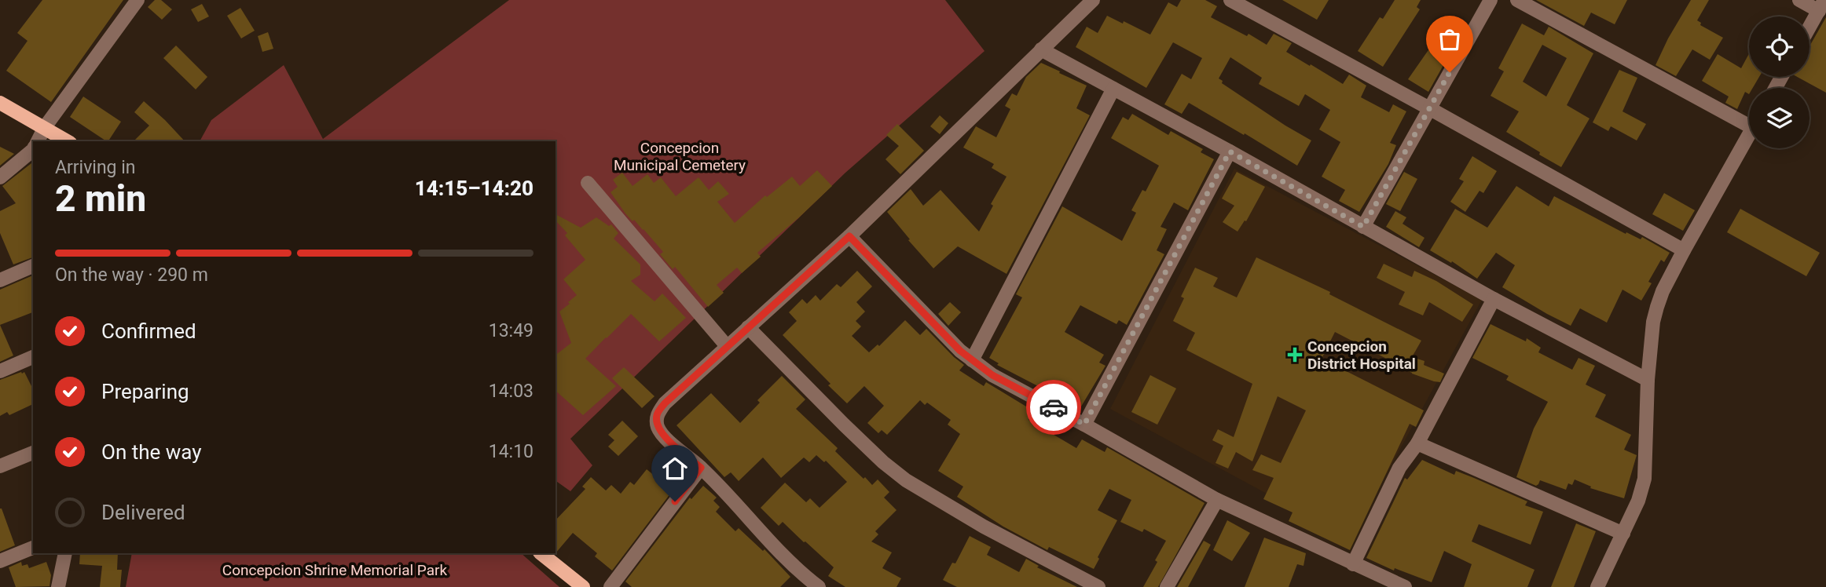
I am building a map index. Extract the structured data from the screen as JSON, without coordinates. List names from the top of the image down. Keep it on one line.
{"parks":["Concepcion Municipal Cemetery","Concepcion Shrine Memorial Park"],"places":{"health":["Concepcion District Hospital"]},"page":{"heading":["2 min","Arriving in","14:15–14:20"],"bar":"On the way · 290 m","list":[["Confirmed","13:49"],["Preparing","14:03"],["On the way","14:10"],"Delivered"]}}
